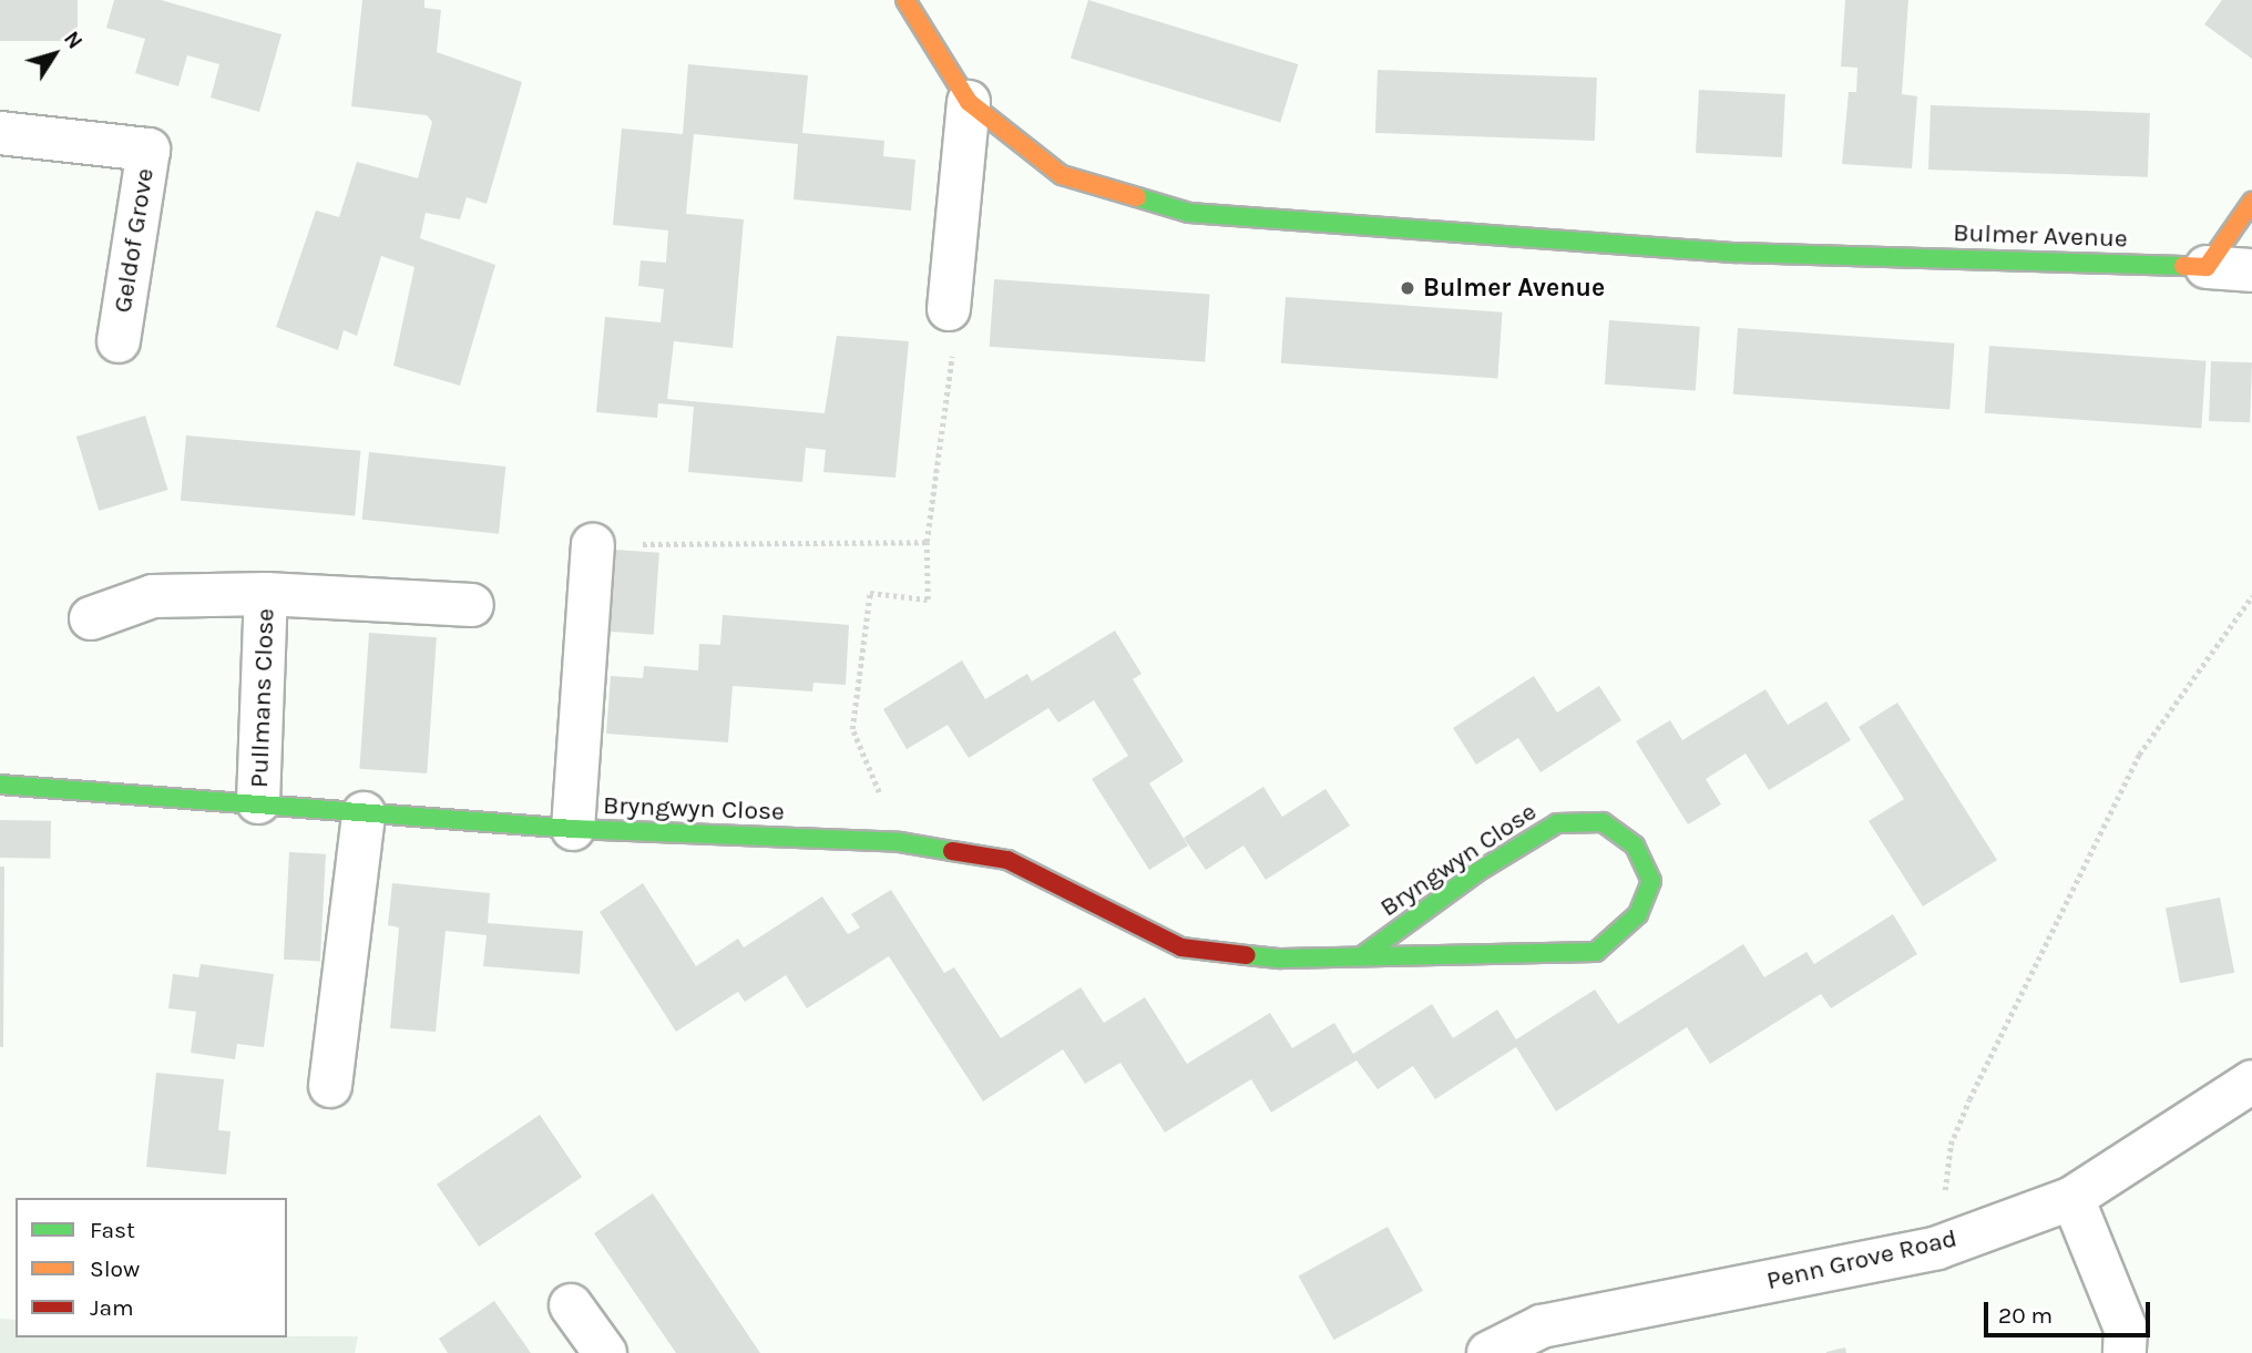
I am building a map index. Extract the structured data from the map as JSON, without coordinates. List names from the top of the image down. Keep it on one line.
{"streets":{"street":["Bulmer Avenue","Geldof Grove","Pullmans Close","Bryngwyn Close","Penn Grove Road"]},"crossings":[["Pullmans Close","Bryngwyn Close"]],"places":["Bulmer Avenue"],"legend":["Fast","Slow","Jam"],"scale_bar":"20 m","north":"top right"}
